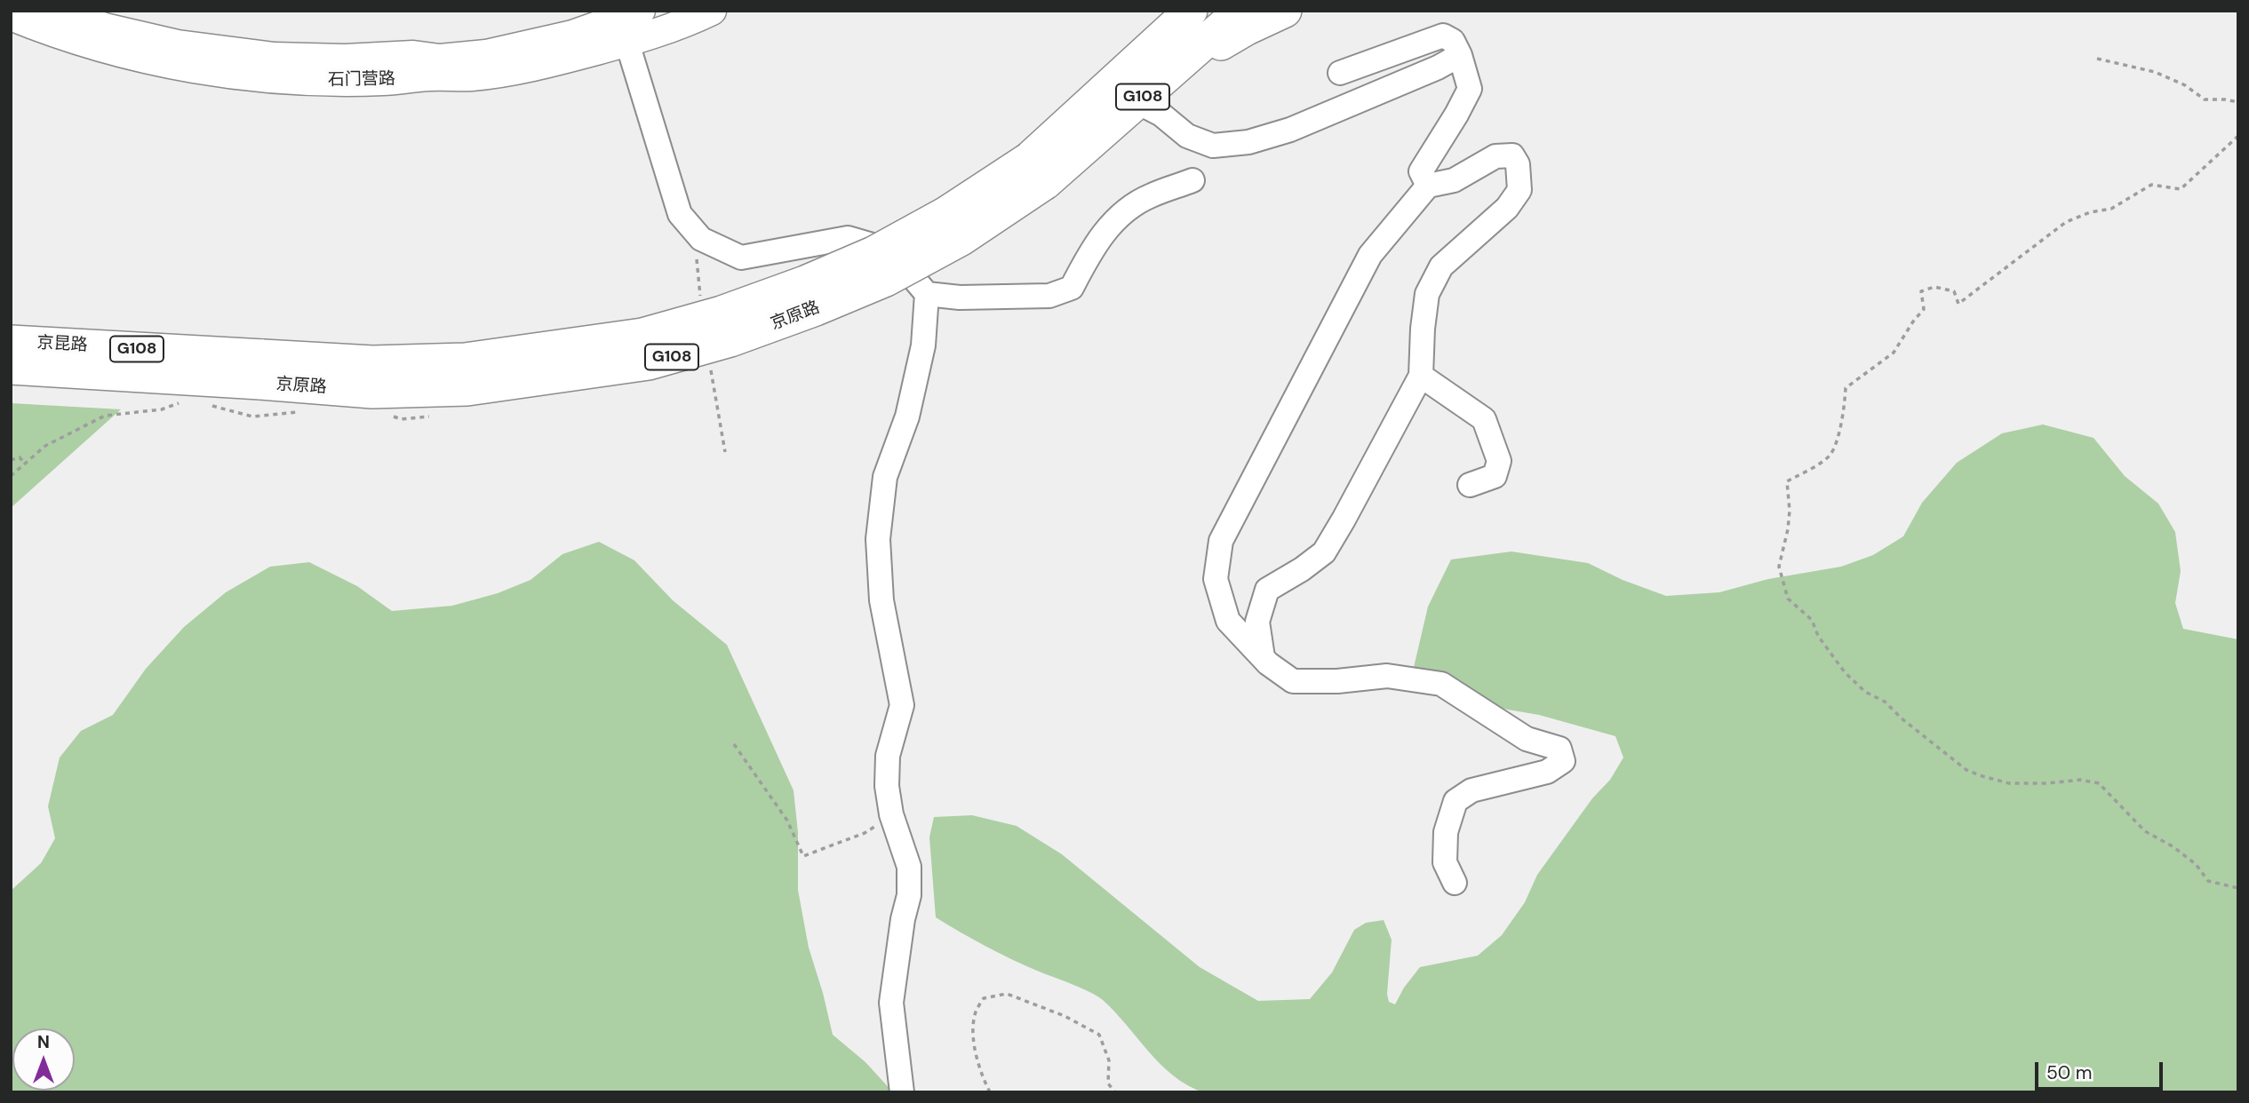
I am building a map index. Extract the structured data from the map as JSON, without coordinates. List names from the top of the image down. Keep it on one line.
{"streets":{"highway":["G108","京原路","京昆路"],"main road":["石门营路"]},"crossings":[["京原路","京昆路"]],"scale_bar":"50 m","north":"top"}
